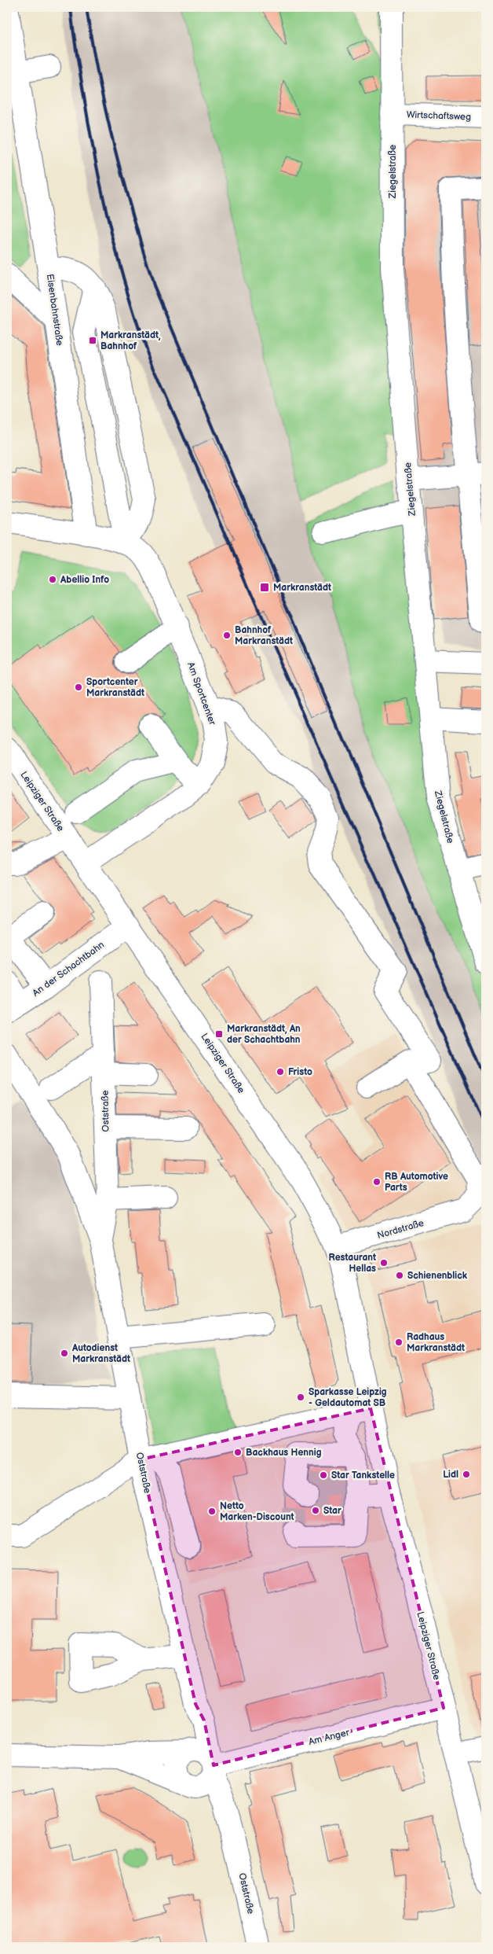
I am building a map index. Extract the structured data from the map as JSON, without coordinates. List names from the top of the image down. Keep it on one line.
{"streets":{"street":["Wirtschaftsweg","Ziegelstraße","Eisenbahnstraße","Am Sportcenter","Leipziger Straße","An der Schachtbahn","Oststraße","Nordstraße","Am Anger"]},"crossings":[["Wirtschaftsweg","Ziegelstraße"],["Eisenbahnstraße","Am Sportcenter"],["Am Sportcenter","Leipziger Straße"],["Leipziger Straße","An der Schachtbahn"],["Leipziger Straße","Nordstraße"],["Leipziger Straße","Am Anger"],["Oststraße","Am Anger"]],"places":{"transit":["Markranstädt, Bahnhof","Markranstädt","Markranstädt, An der Schachtbahn"],"other":["Abellio Info","Bahnhof Markranstädt","Sportcenter Markranstädt","Fristo","RB Automotive Parts","Restaurant Hellas","Schienenblick","Radhaus Markranstädt","Autodienst Markranstädt","Sparkasse Leipzig - Geldautomat SB","Backhaus Hennig","Lidl","Star Tankstelle","Star","Netto Marken-Discount"]}}
